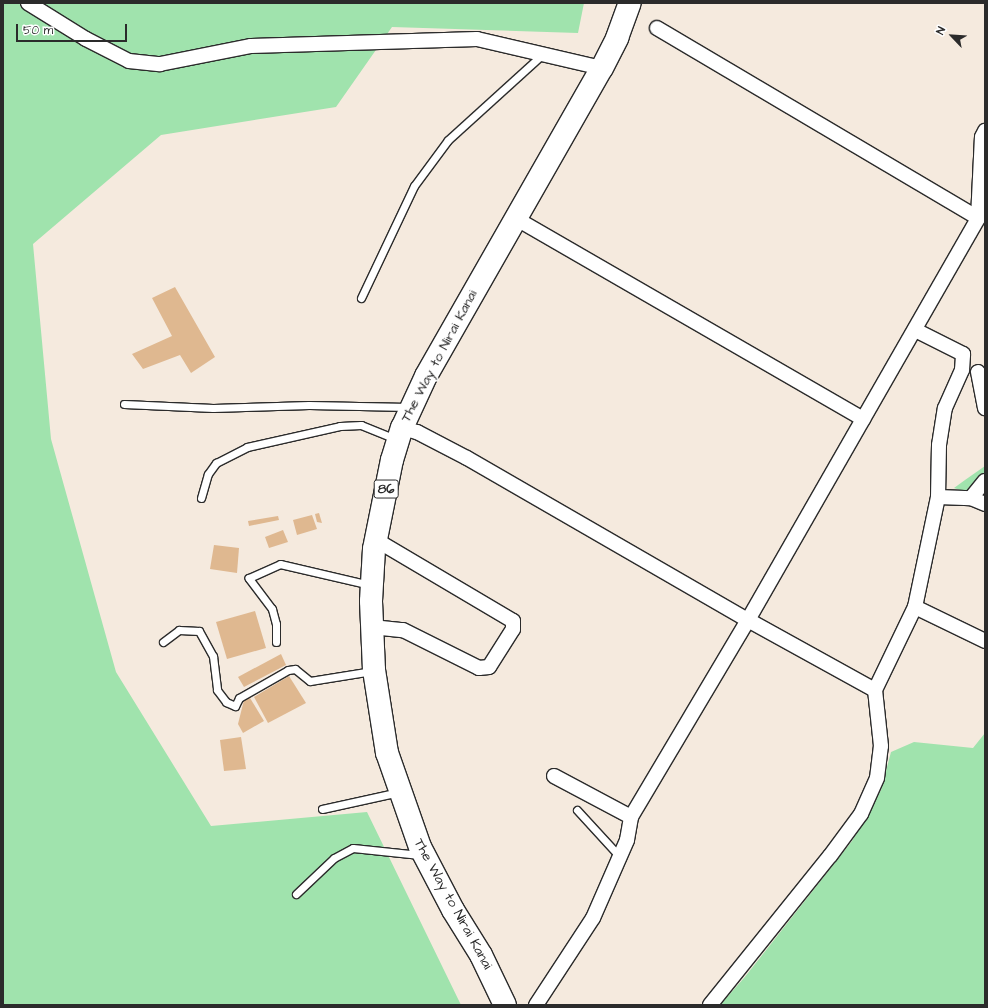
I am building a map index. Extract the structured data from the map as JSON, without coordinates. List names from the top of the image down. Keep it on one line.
{"streets":{"main road":["The Way to Nirai Kanai","86"]},"scale_bar":"50 m","north":"top left"}
